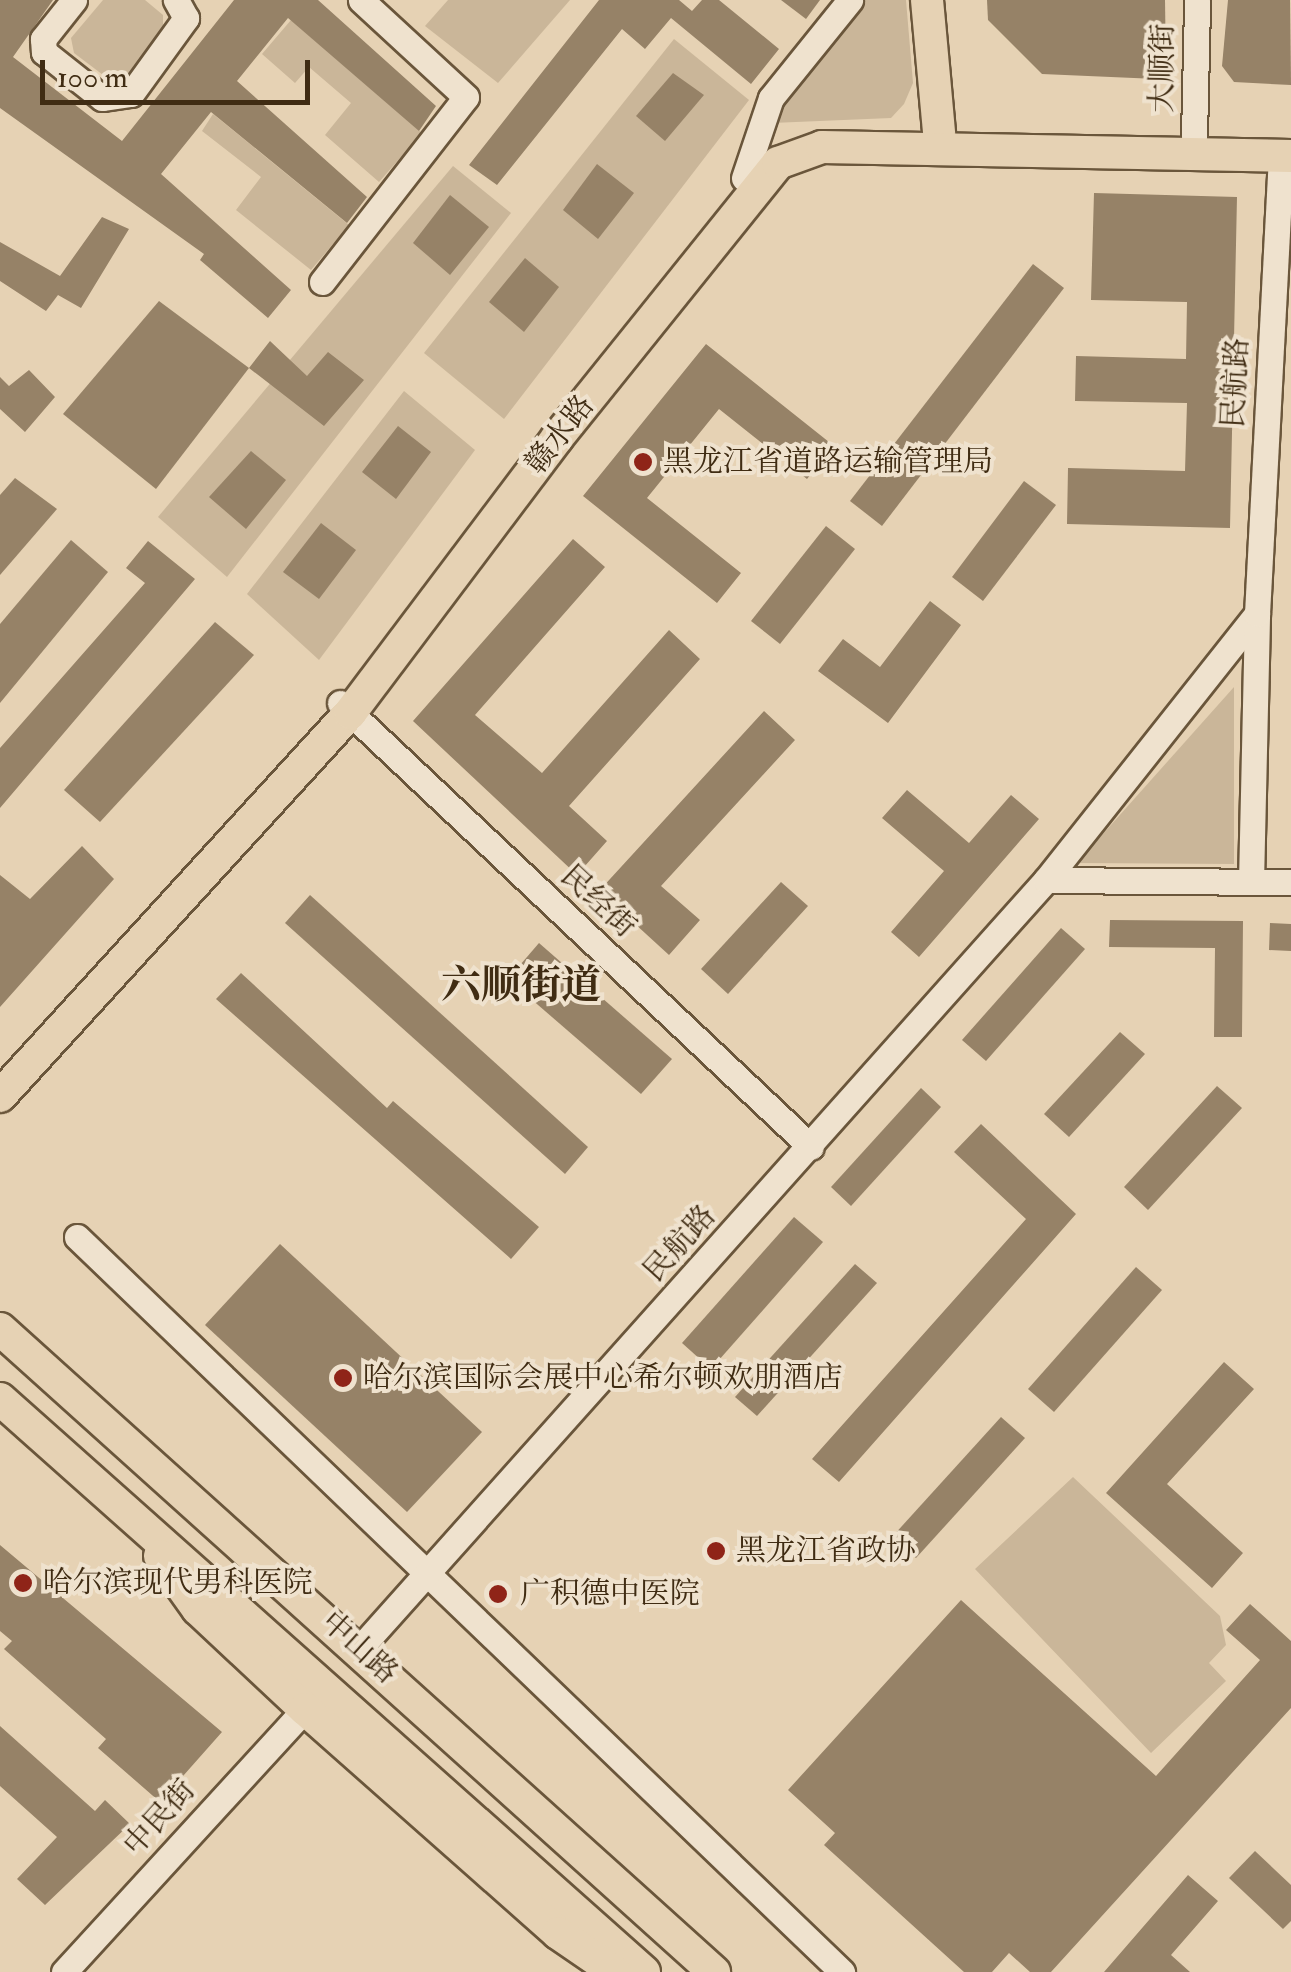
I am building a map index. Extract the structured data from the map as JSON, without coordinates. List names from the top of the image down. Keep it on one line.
{"streets":{"main road":["赣水路","中山路"],"street":["大顺街","民航路","民经街","中民街"]},"crossings":[["大顺街","赣水路"],["民航路","赣水路"],["民航路","民经街"],["民航路","中山路"],["赣水路","民经街"]],"districts":["六顺街道"],"places":["黑龙江省道路运输管理局","哈尔滨国际会展中心希尔顿欢朋酒店","黑龙江省政协","哈尔滨现代男科医院","广积德中医院"],"scale_bar":"100 m"}
